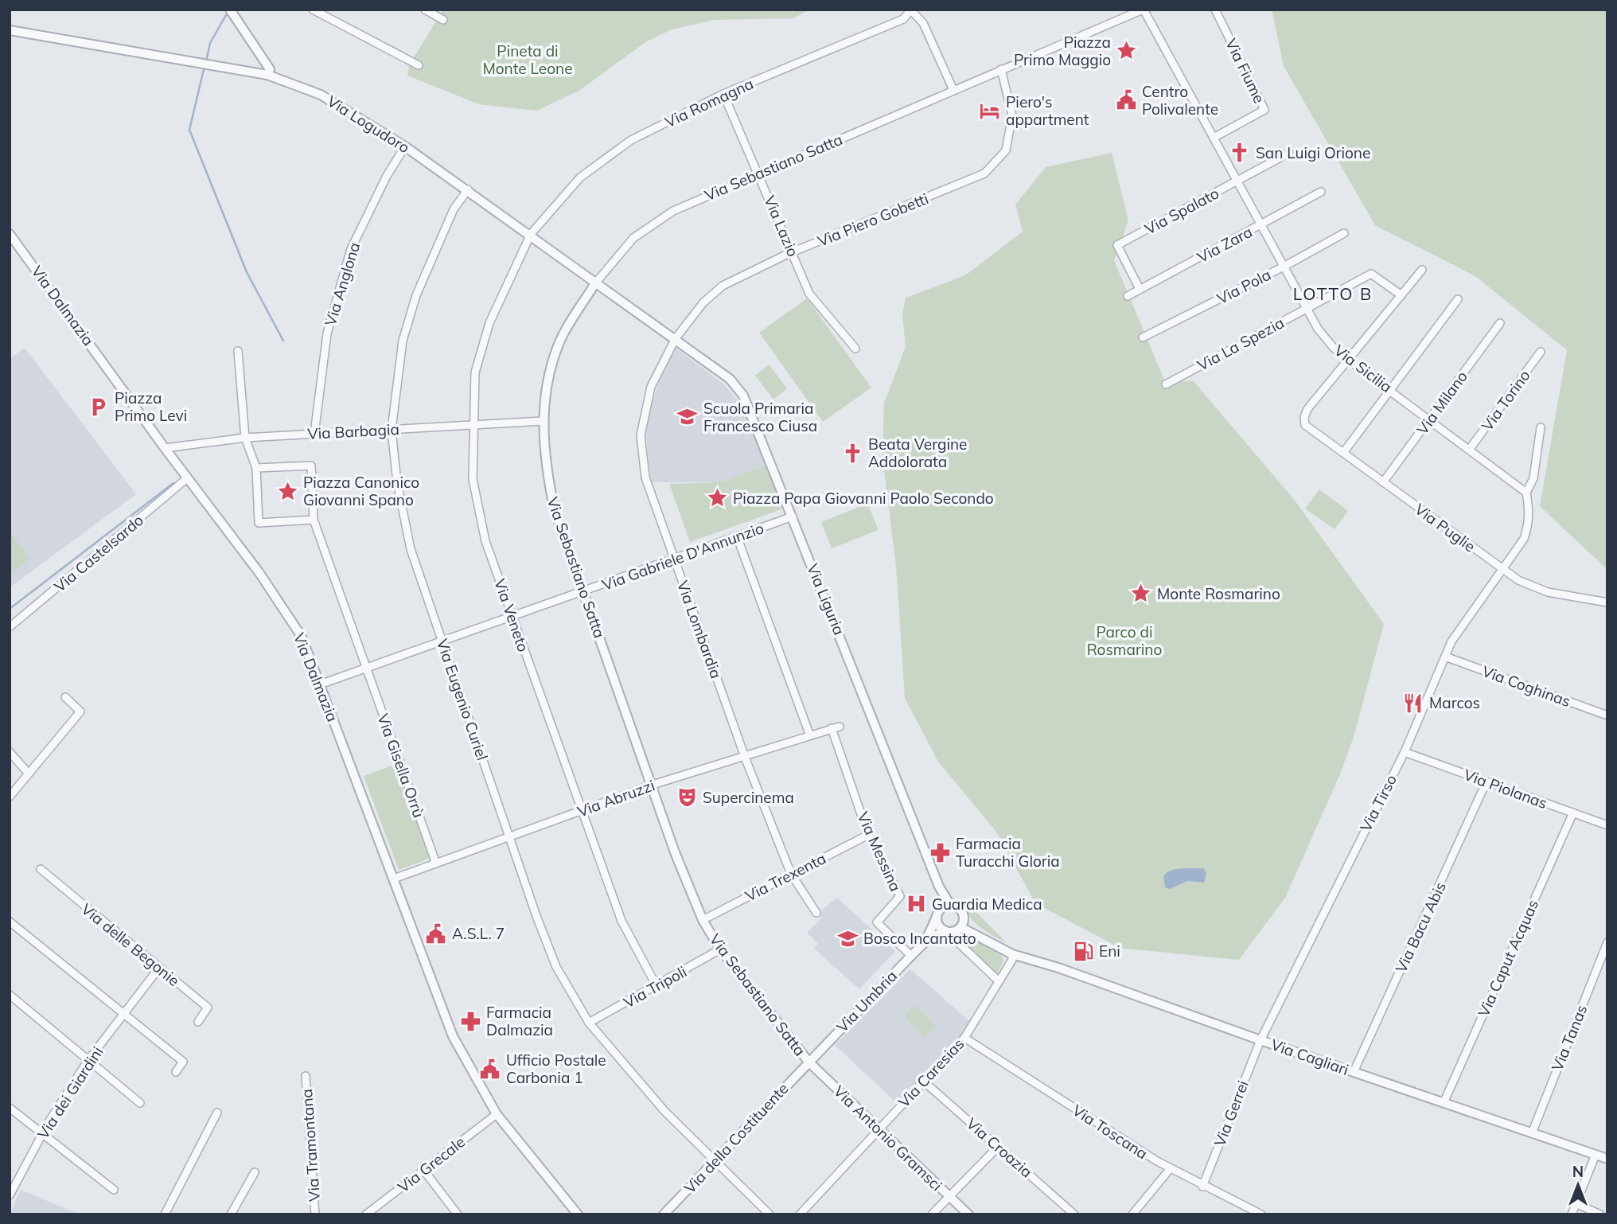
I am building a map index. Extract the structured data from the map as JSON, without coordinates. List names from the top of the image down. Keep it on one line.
{"streets":{"street":["Via Fiume","Via Romagna","Via Logudoro","Via Sebastiano Satta","Via Spalato","Via Piero Gobetti","Via Lazio","Via Zara","Via Anglona","Via Pola","Via Dalmazia","Via La Spezia","Via Sicilia","Via Torino","Via Milano","Via Barbagia","Via Puglie","Via Castelsardo","Via Gabriele D'Annunzio","Via Liguria","Via Veneto","Via Lombardia","Via Coghinas","Via Eugenio Curiel","Via Gisella Orrù","Via Piolanas","Via Abruzzi","Via Tirso","Via Messina","Via Trexenta","Via Bacu Abis","Via delle Begonie","Via Caput Acquas","Via Tripoli","Via Umbria","Via Tanas","Via Cagliari","Via Caresias","Via dei Giardini","Via Gerrei","Via Toscana","Via della Costituente","Via Antonio Gramsci","Via Tramontana","Via Croazia","Via Grecale"]},"crossings":[["Via Fiume","Via Sicilia"],["Via Romagna","Via Logudoro"],["Via Romagna","Via Lazio"],["Via Romagna","Via Veneto"],["Via Logudoro","Via Sebastiano Satta"],["Via Logudoro","Via Piero Gobetti"],["Via Logudoro","Via Anglona"],["Via Logudoro","Via Liguria"],["Via Logudoro","Via Veneto"],["Via Logudoro","Via Lombardia"],["Via Logudoro","Via Eugenio Curiel"],["Via Sebastiano Satta","Via Piero Gobetti"],["Via Sebastiano Satta","Via Lazio"],["Via Sebastiano Satta","Via Sicilia"],["Via Sebastiano Satta","Via Barbagia"],["Via Sebastiano Satta","Via Gabriele D'Annunzio"],["Via Sebastiano Satta","Via Abruzzi"],["Via Sebastiano Satta","Via Trexenta"],["Via Sebastiano Satta","Via Tripoli"],["Via Sebastiano Satta","Via Umbria"],["Via Sebastiano Satta","Via della Costituente"],["Via Sebastiano Satta","Via Antonio Gramsci"],["Via Spalato","Via Zara"],["Via Spalato","Via Sicilia"],["Via Piero Gobetti","Via Lazio"],["Via Piero Gobetti","Via Liguria"],["Via Piero Gobetti","Via Lombardia"],["Via Zara","Via Sicilia"],["Via Anglona","Via Barbagia"],["Via Pola","Via Sicilia"],["Via Dalmazia","Via Barbagia"],["Via Dalmazia","Via Castelsardo"],["Via Dalmazia","Via Gabriele D'Annunzio"],["Via Dalmazia","Via Abruzzi"],["Via Dalmazia","Via Grecale"],["Via La Spezia","Via Sicilia"],["Via Sicilia","Via Torino"],["Via Sicilia","Via Milano"],["Via Sicilia","Via Puglie"],["Via Milano","Via Puglie"],["Via Barbagia","Via Veneto"],["Via Barbagia","Via Eugenio Curiel"],["Via Puglie","Via Tirso"],["Via Gabriele D'Annunzio","Via Liguria"],["Via Gabriele D'Annunzio","Via Veneto"],["Via Gabriele D'Annunzio","Via Lombardia"],["Via Gabriele D'Annunzio","Via Eugenio Curiel"],["Via Gabriele D'Annunzio","Via Gisella Orrù"],["Via Liguria","Via Lombardia"],["Via Liguria","Via Umbria"],["Via Veneto","Via Abruzzi"],["Via Veneto","Via Tripoli"],["Via Lombardia","Via Abruzzi"],["Via Lombardia","Via Trexenta"],["Via Coghinas","Via Tirso"],["Via Eugenio Curiel","Via Abruzzi"],["Via Eugenio Curiel","Via Tripoli"],["Via Eugenio Curiel","Via della Costituente"],["Via Gisella Orrù","Via Abruzzi"],["Via Piolanas","Via Tirso"],["Via Piolanas","Via Bacu Abis"],["Via Piolanas","Via Caput Acquas"],["Via Abruzzi","Via Messina"],["Via Tirso","Via Cagliari"],["Via Tirso","Via Gerrei"],["Via Messina","Via Trexenta"],["Via Messina","Via Umbria"],["Via Bacu Abis","Via Cagliari"],["Via delle Begonie","Via dei Giardini"],["Via Caput Acquas","Via Cagliari"],["Via Umbria","Via della Costituente"],["Via Umbria","Via Antonio Gramsci"],["Via Tanas","Via Cagliari"],["Via Cagliari","Via Caresias"],["Via Cagliari","Via Gerrei"],["Via Caresias","Via Toscana"],["Via Caresias","Via Antonio Gramsci"],["Via Caresias","Via Croazia"],["Via Gerrei","Via Toscana"],["Via della Costituente","Via Antonio Gramsci"]],"districts":["LOTTO B"],"parks":["Pineta di Monte Leone","Parco di Rosmarino"],"places":{"place":["Piazza Primo Maggio","Piazza Canonico Giovanni Spano","Piazza Papa Giovanni Paolo Secondo","Monte Rosmarino"],"public building":["Centro Polivalente","A.S.L. 7","Ufficio Postale Carbonia 1"],"hotel":["Piero's appartment"],"church":["San Luigi Orione","Beata Vergine Addolorata"],"parking":["Piazza Primo Levi"],"school or university":["Scuola Primaria Francesco Ciusa","Bosco Incantato"],"restaurant":["Marcos"],"theatre":["Supercinema"],"pharmacy":["Farmacia Turacchi Gloria","Farmacia Dalmazia"],"hospital":["Guardia Medica"],"fuel station":["Eni"]},"north":"top"}
